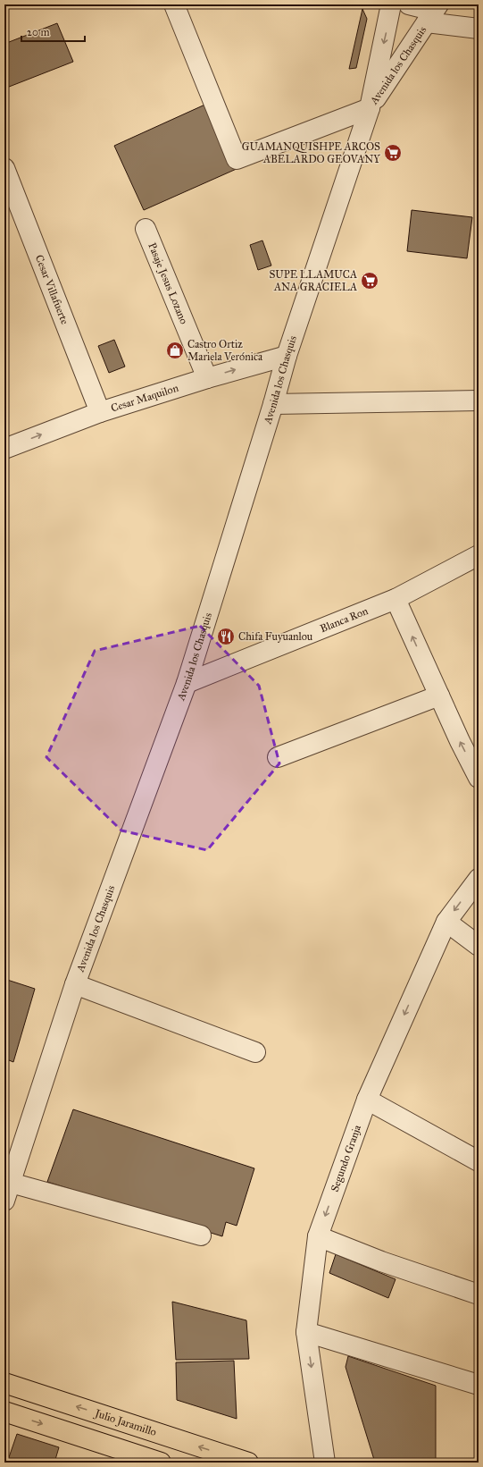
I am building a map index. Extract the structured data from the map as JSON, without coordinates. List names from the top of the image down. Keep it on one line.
{"streets":{"main road":["Julio Jaramillo"],"street":["Avenida los Chasquis","Pasaje Jesus Lozano","Cesar Villafuerte","Cesar Maquilon","Blanca Ron","Segundo Granja"]},"crossings":[["Avenida los Chasquis","Cesar Maquilon"],["Avenida los Chasquis","Blanca Ron"],["Pasaje Jesus Lozano","Cesar Maquilon"],["Cesar Villafuerte","Cesar Maquilon"]],"one_way":["Cesar Maquilon","Segundo Granja"],"places":{"supermarket":["GUAMANQUISHPE ARCOS ABELARDO GEOVANY","SUPE LLAMUCA ANA GRACIELA"],"shop":["Castro Ortiz Mariela Verónica"],"restaurant":["Chifa Fuyuanlou"]},"scale_bar":"20 m"}
